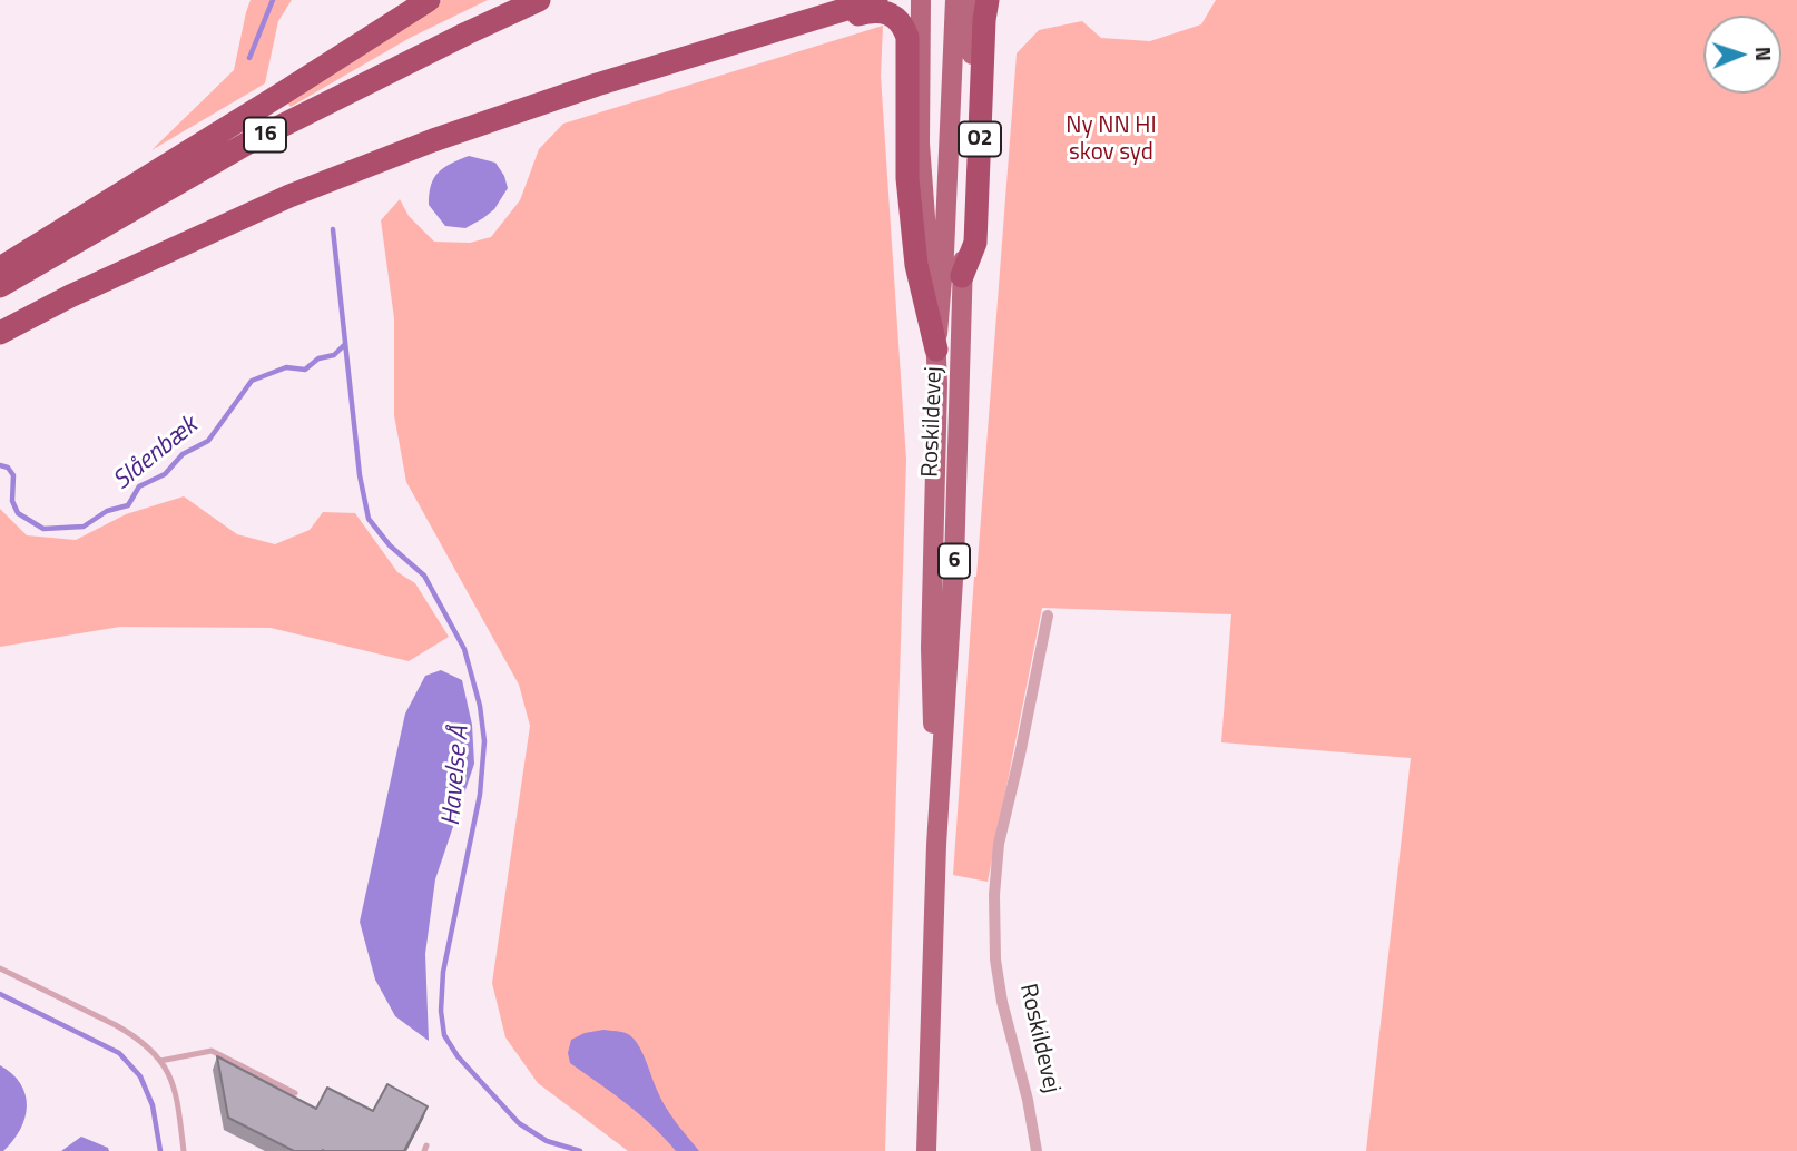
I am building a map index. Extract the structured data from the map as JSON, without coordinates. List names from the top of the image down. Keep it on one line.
{"streets":{"highway":["16","O2"],"main road":["Roskildevej","6"]},"crossings":[["O2","Roskildevej"]],"water":["Slåenbæk","Havelse Å"],"parks":["Ny NN HI skov syd"],"north":"right"}
